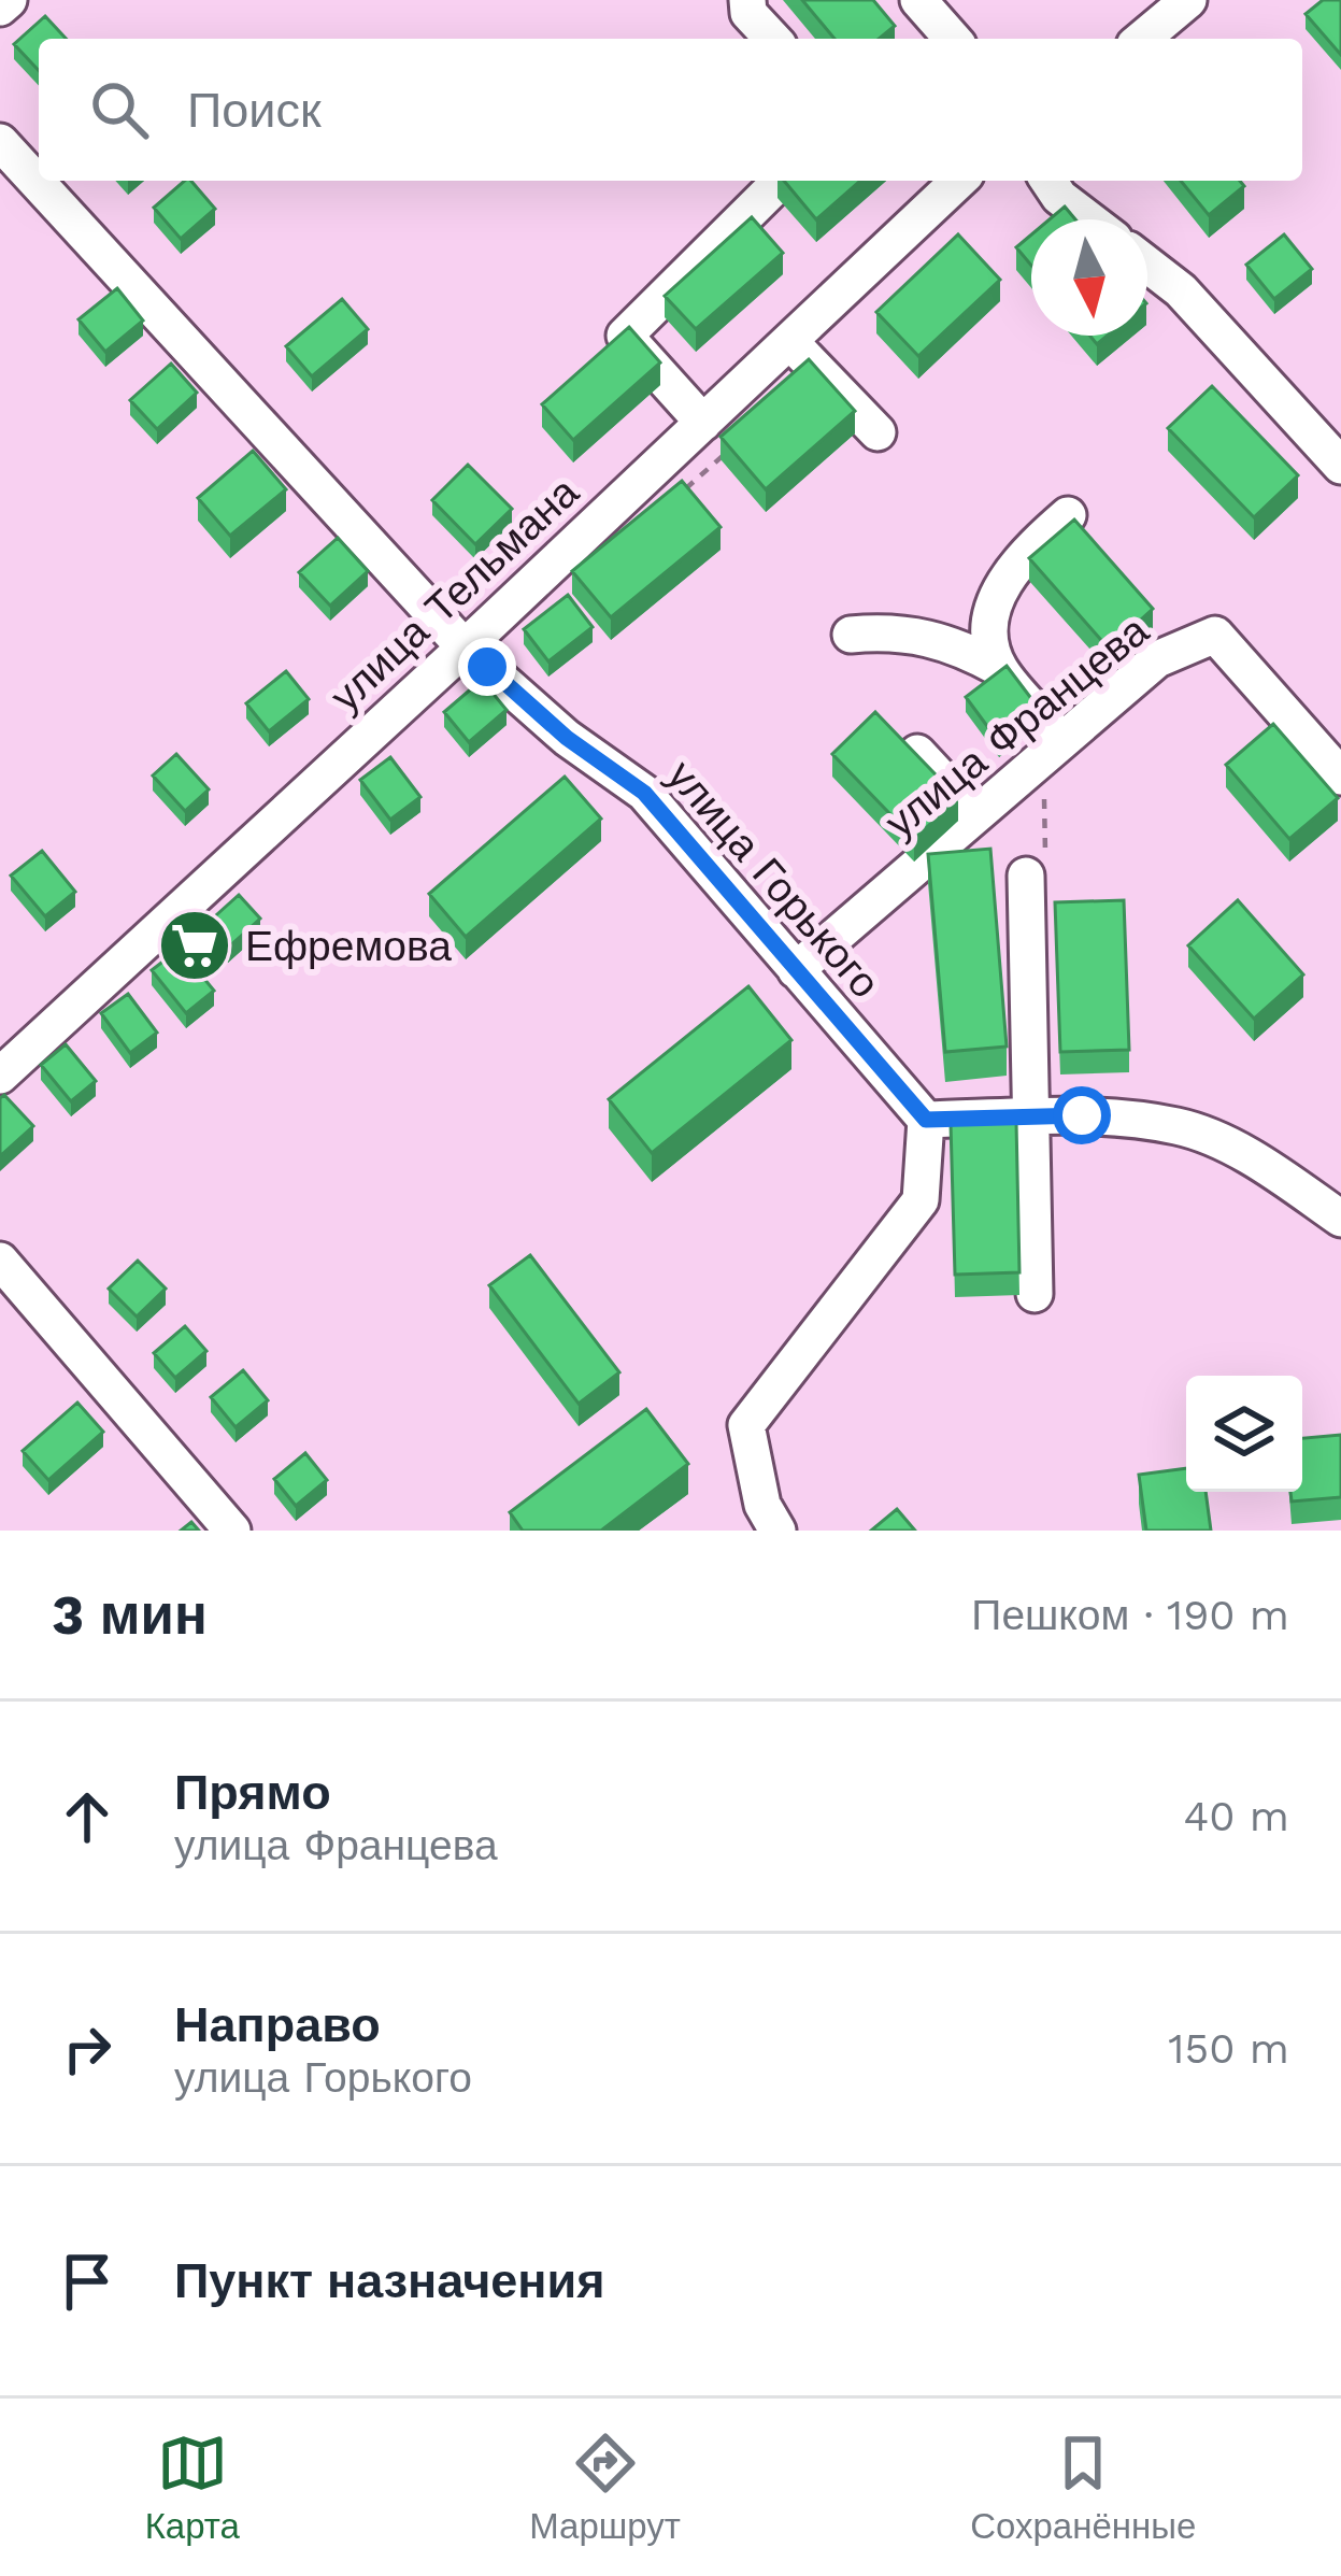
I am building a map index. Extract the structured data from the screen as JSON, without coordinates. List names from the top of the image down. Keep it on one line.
{"streets":{"street":["улица Тельмана","улица Францева","улица Горького"]},"crossings":[["улица Тельмана","улица Горького"],["улица Францева","улица Горького"]],"places":{"supermarket":["Ефремова"]},"north":"bottom","page":{"search":"Поиск","heading":["3 мин","Пешком · 190 m"],"list":[["Прямо","улица Францева","40 m"],["Направо","улица Горького","150 m"],"Пункт назначения"],"nav":["Карта","Маршрут","Сохранённые"]}}
